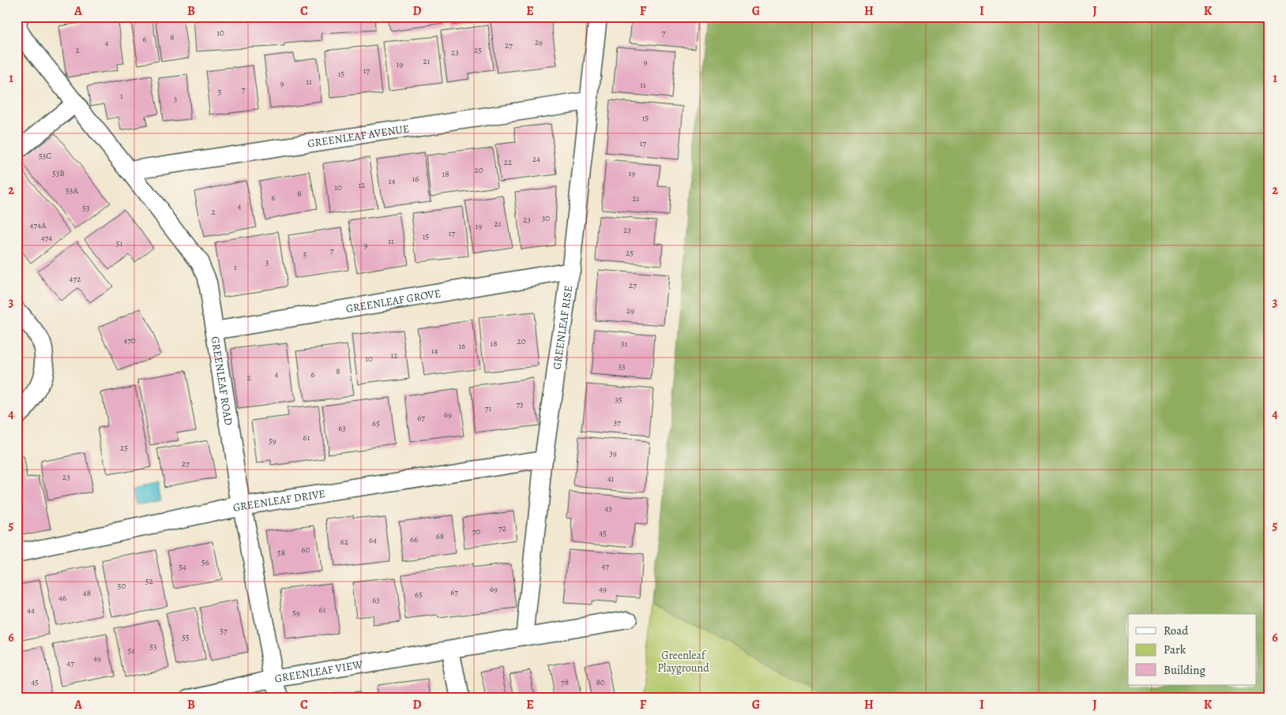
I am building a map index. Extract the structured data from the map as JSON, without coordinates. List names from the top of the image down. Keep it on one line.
{"streets":{"street":["GREENLEAF AVENUE","GREENLEAF GROVE","GREENLEAF RISE","GREENLEAF ROAD","GREENLEAF DRIVE","GREENLEAF VIEW"]},"crossings":[["GREENLEAF AVENUE","GREENLEAF RISE"],["GREENLEAF AVENUE","GREENLEAF ROAD"],["GREENLEAF GROVE","GREENLEAF RISE"],["GREENLEAF GROVE","GREENLEAF ROAD"],["GREENLEAF RISE","GREENLEAF DRIVE"],["GREENLEAF RISE","GREENLEAF VIEW"],["GREENLEAF ROAD","GREENLEAF DRIVE"],["GREENLEAF ROAD","GREENLEAF VIEW"]],"parks":["Greenleaf Playground"],"house_numbers":["10","7","8","6","29","4","27","2","25","23","21","9","19","17","15","11","9","11","7","5","1","3","15","17","53C","24","22","20","53B","19","18","16","14","12","10","53A","8","6","21","4","53","2","30","23","21","474A","19","23","17","15","474","11","51","9","7","25","5","3","1","472","27","29","470","20","18","31","16","14","12","10","33","8","4","6","2","35","73","71","69","67","37","65","63","61","59","25","39","27","23","41","43","72","70","45","68","66","64","62","60","58","56","47","54","52","50","69","49","67","48","65","46","63","61","44","59","57","55","53","51","49","47","45","78","80"],"legend":["Road","Park","Building"],"grid":{"columns":["A","B","C","D","E","F","G","H","I","J","K"],"rows":["1","2","3","4","5","6"]}}
